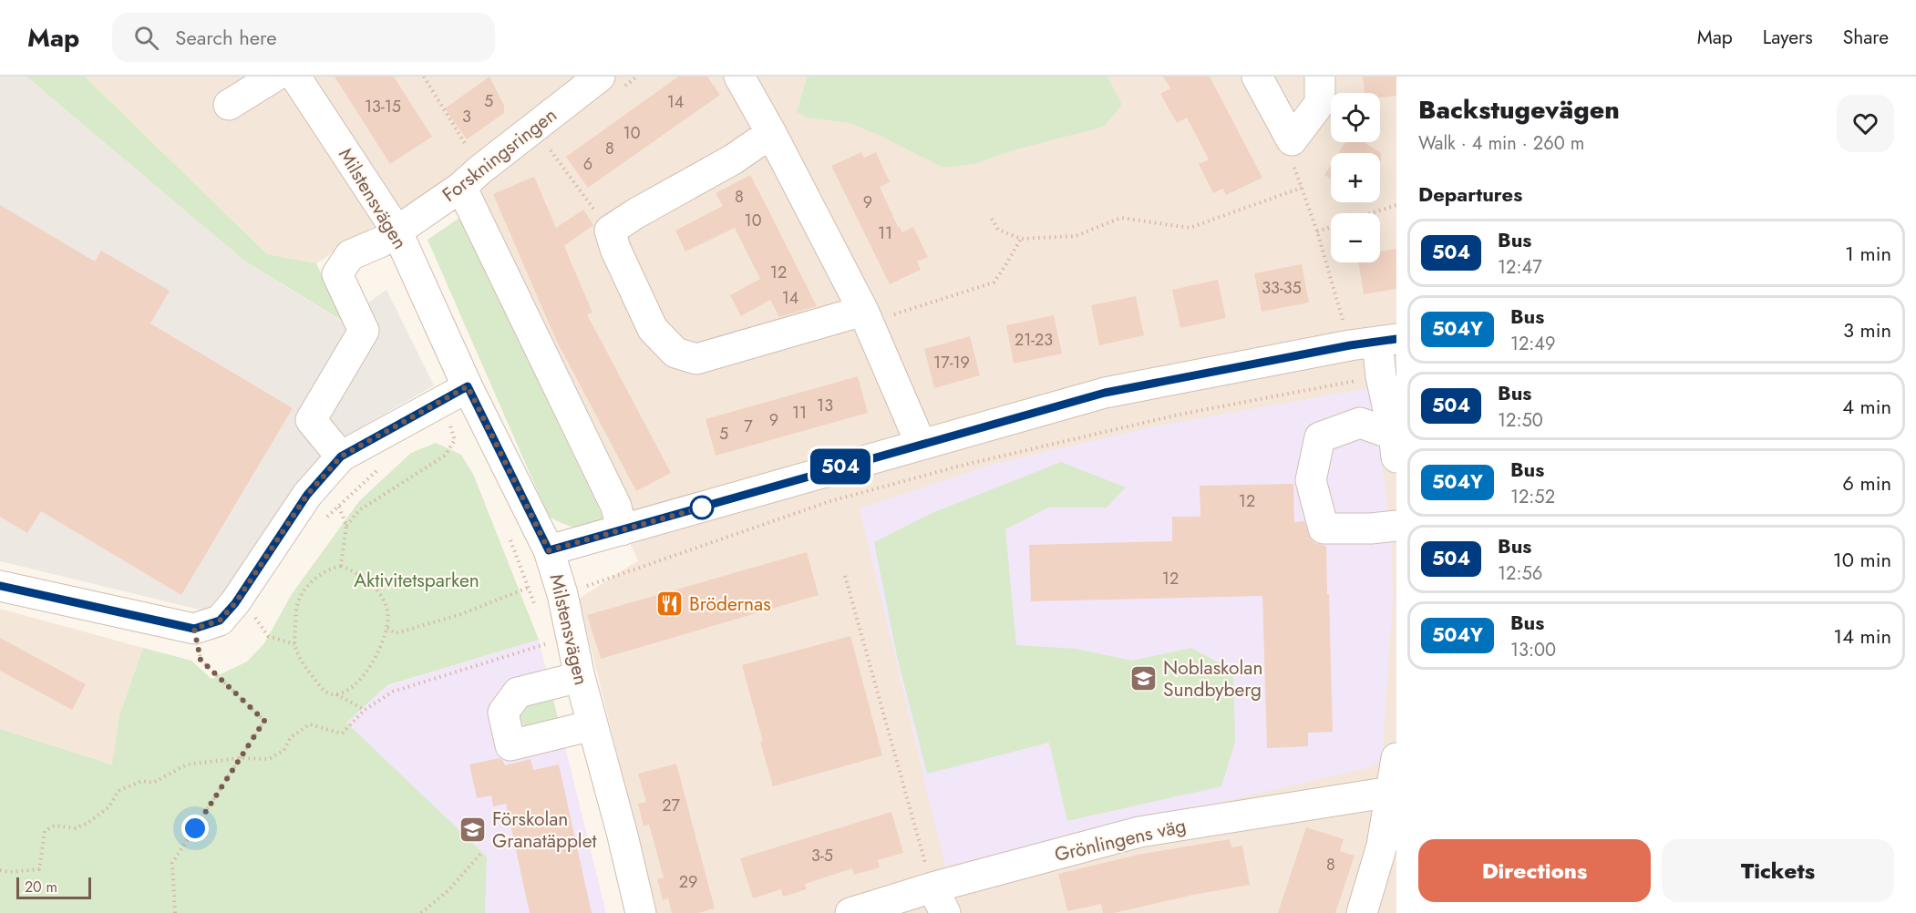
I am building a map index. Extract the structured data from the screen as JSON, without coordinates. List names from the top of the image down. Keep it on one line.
{"streets":{"street":["Forskningsringen","Milstensvägen","Grönlingens väg"]},"crossings":[["Forskningsringen","Milstensvägen"]],"parks":["Aktivitetsparken"],"places":{"restaurant":["Brödernas"],"school or university":["Noblaskolan Sundbyberg","Förskolan Granatäpplet"]},"lines":["bus line 504"],"house_numbers":["5","14","13-15","3","10","8","6","8","9","10","11","12","33-35","14","21-23","17-19","13","11","9","7","5","12","12","27","3-5","8","29"],"scale_bar":"20 m","page":{"header":"Map","search":"Search here","nav":["Map","Layers","Share"],"on_map":"504","heading":[["Backstugevägen","Walk · 4 min · 260 m"],"Departures"],"map_buttons":["+","−"],"list":[{"mark":"504","name":"Bus","note":"12:47","value":"1 min"},{"mark":"504Y","name":"Bus","note":"12:49","value":"3 min"},{"mark":"504","name":"Bus","note":"12:50","value":"4 min"},{"mark":"504Y","name":"Bus","note":"12:52","value":"6 min"},{"mark":"504","name":"Bus","note":"12:56","value":"10 min"},{"mark":"504Y","name":"Bus","note":"13:00","value":"14 min"}],"buttons":["Directions","Tickets"],"scale":"20 m"}}
